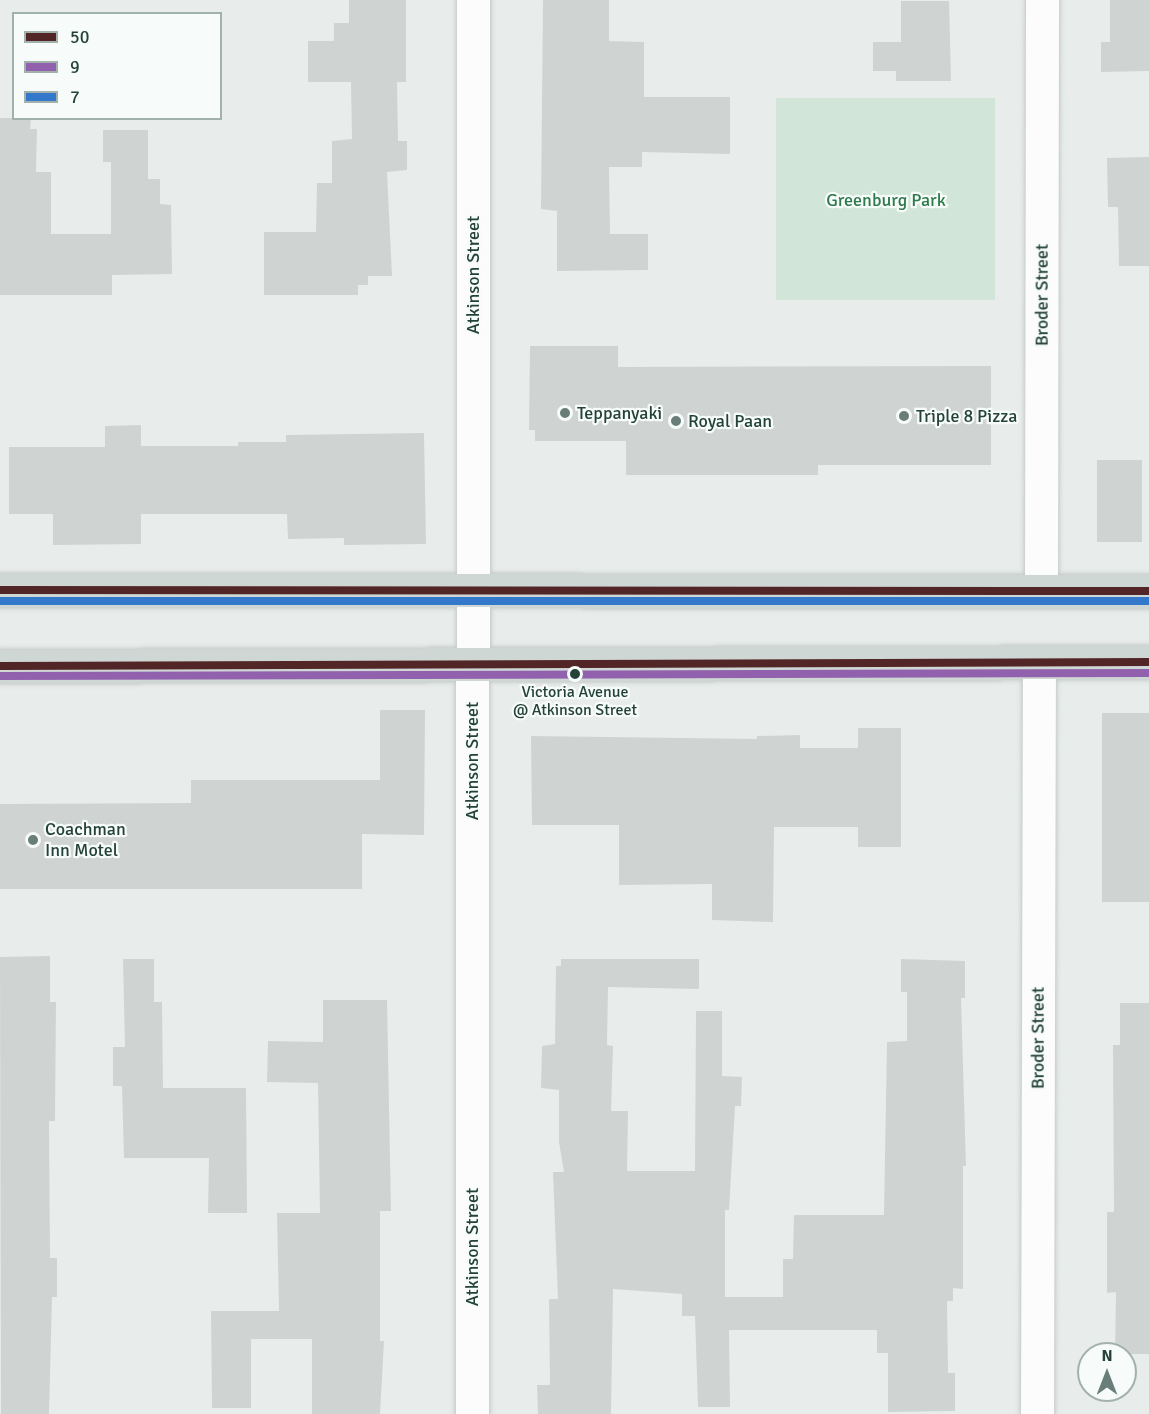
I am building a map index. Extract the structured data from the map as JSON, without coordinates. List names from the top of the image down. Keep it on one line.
{"streets":{"street":["Atkinson Street","Broder Street"]},"parks":["Greenburg Park"],"places":["Teppanyaki","Triple 8 Pizza","Royal Paan","Victoria Avenue @ Atkinson Street","Coachman Inn Motel"],"lines":["transit line 50","transit line 7","transit line 9"],"legend":["50","9","7"],"north":"top"}
